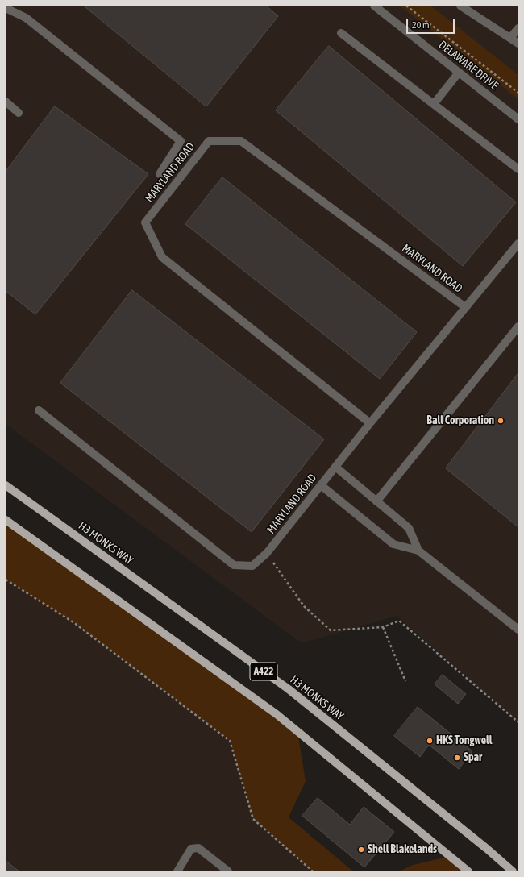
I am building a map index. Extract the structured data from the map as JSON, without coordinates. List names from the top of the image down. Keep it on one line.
{"streets":{"main road":["H3 MONKS WAY","A422"],"street":["DELAWARE DRIVE","MARYLAND ROAD"]},"places":["Ball Corporation","HKS Tongwell","Spar","Shell Blakelands"],"scale_bar":"20 m"}
